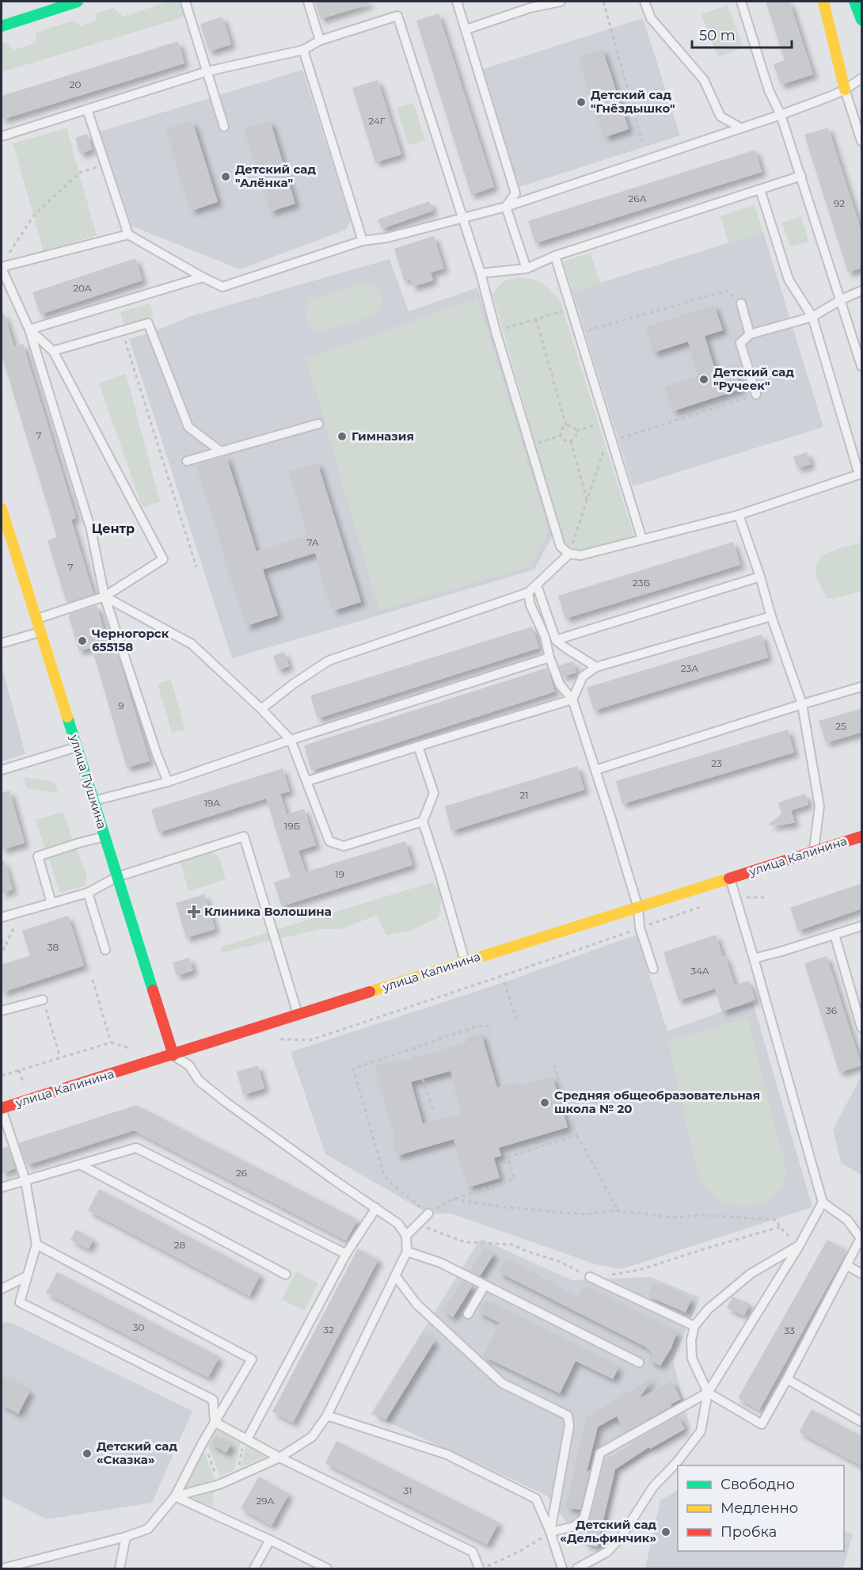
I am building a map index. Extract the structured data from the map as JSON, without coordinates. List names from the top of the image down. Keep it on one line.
{"streets":{"main road":["улица Пушкина","улица Калинина"]},"crossings":[["улица Пушкина","улица Калинина"]],"districts":["Центр"],"places":{"other":["Детский сад \"Гнёздышко\"","Детский сад \"Алёнка\"","Детский сад \"Ручеек\"","Гимназия","Черногорск 655158","Средняя общеобразовательная школа № 20","Детский сад «Сказка»","Детский сад «Дельфинчик»"],"health":["Клиника Волошина"]},"house_numbers":["20","24Г","26А","92","20А","7","7А","7","23Б","23А","9","25","23","21","19А","19Б","19","38","34А","36","26","28","30","32","33","31","29А"],"legend":["Свободно","Медленно","Пробка"],"scale_bar":"50 m"}
